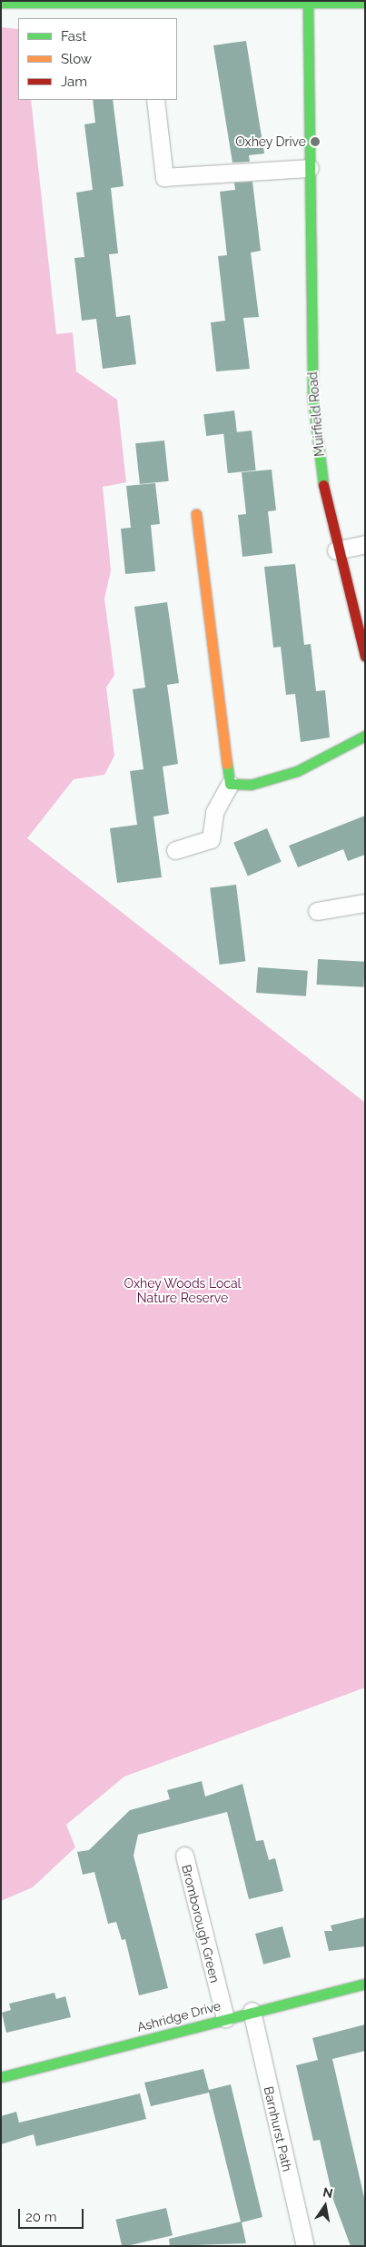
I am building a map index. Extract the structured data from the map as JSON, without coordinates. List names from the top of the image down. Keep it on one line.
{"streets":{"street":["Muirfield Road","Bromborough Green","Ashridge Drive","Barnhurst Path"]},"crossings":[["Bromborough Green","Ashridge Drive"],["Ashridge Drive","Barnhurst Path"]],"parks":["Oxhey Woods Local Nature Reserve"],"places":["Oxhey Drive"],"legend":["Fast","Slow","Jam"],"scale_bar":"20 m","north":"top"}
